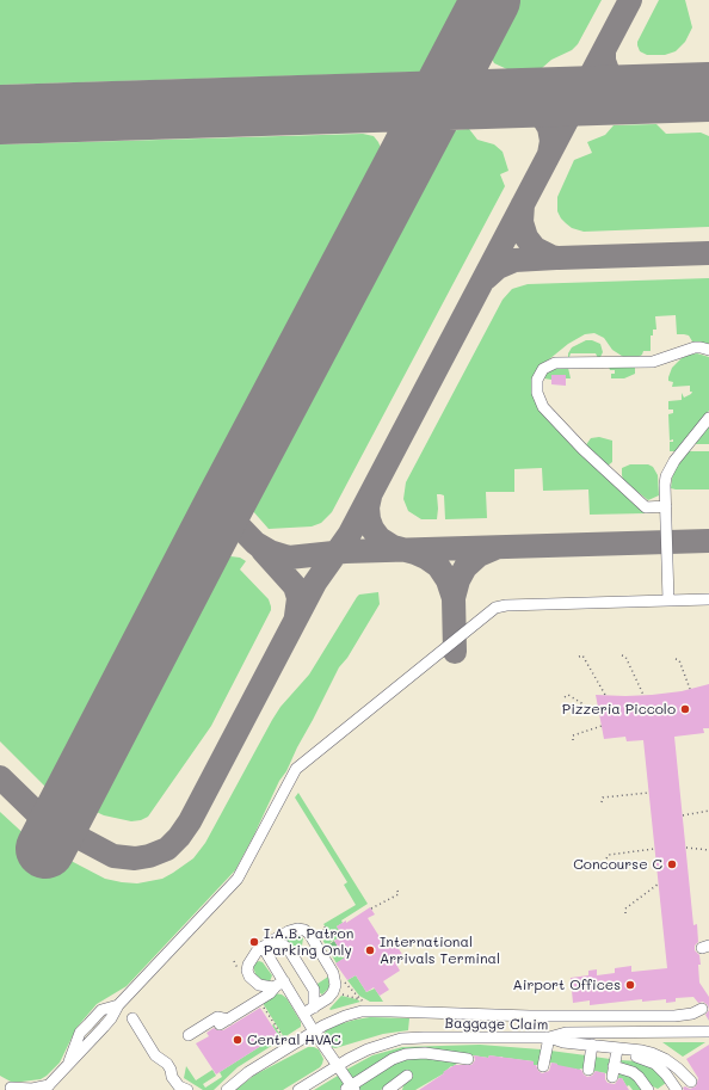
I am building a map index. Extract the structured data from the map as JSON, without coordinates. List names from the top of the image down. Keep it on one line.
{"streets":{"street":["Baggage Claim"]},"places":["Pizzeria Piccolo","Concourse C","I.A.B. Patron Parking Only","International Arrivals Terminal","Airport Offices","Central HVAC"]}
